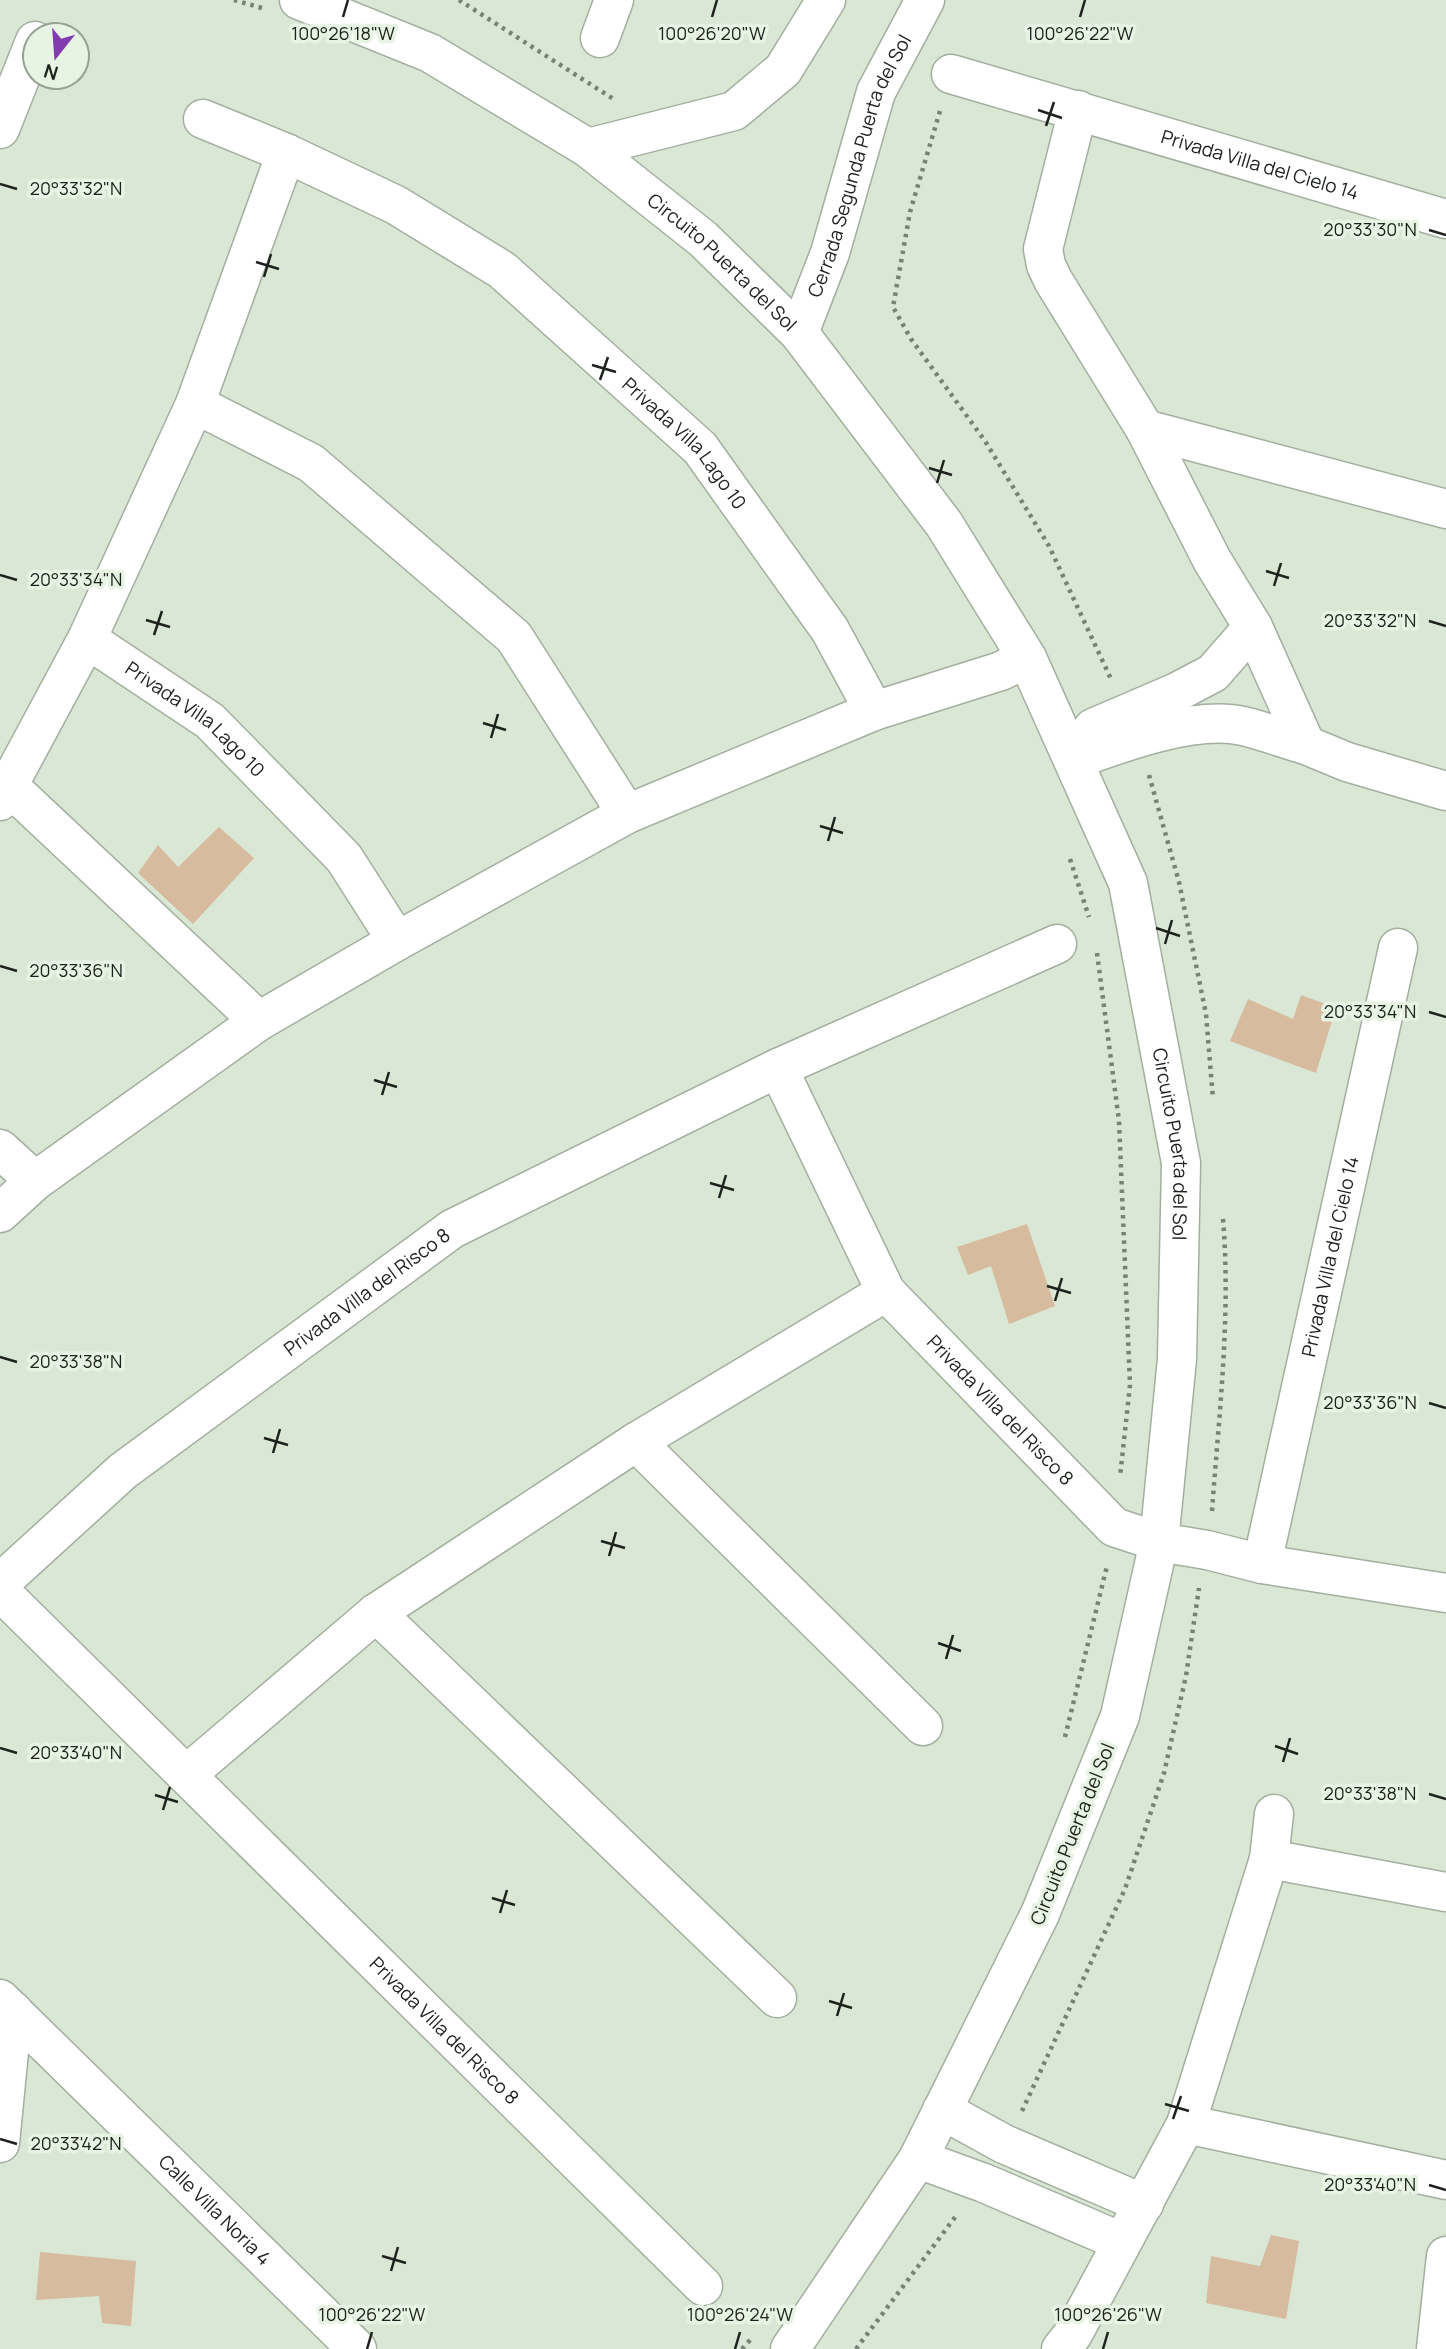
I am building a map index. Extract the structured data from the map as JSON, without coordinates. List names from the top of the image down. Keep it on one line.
{"streets":{"street":["Privada Villa del Cielo 14","Cerrada Segunda Puerta del Sol","Circuito Puerta del Sol","Privada Villa Lago 10","Privada Villa del Risco 8","Calle Villa Noria 4"]},"crossings":[["Cerrada Segunda Puerta del Sol","Circuito Puerta del Sol"]],"north":"bottom","coordinates":["100°26'18\"W","100°26'20\"W","100°26'22\"W","20°33'32\"N","20°33'30\"N","20°33'34\"N","20°33'36\"N","20°33'38\"N","20°33'40\"N","20°33'42\"N","100°26'24\"W","100°26'26\"W"]}
